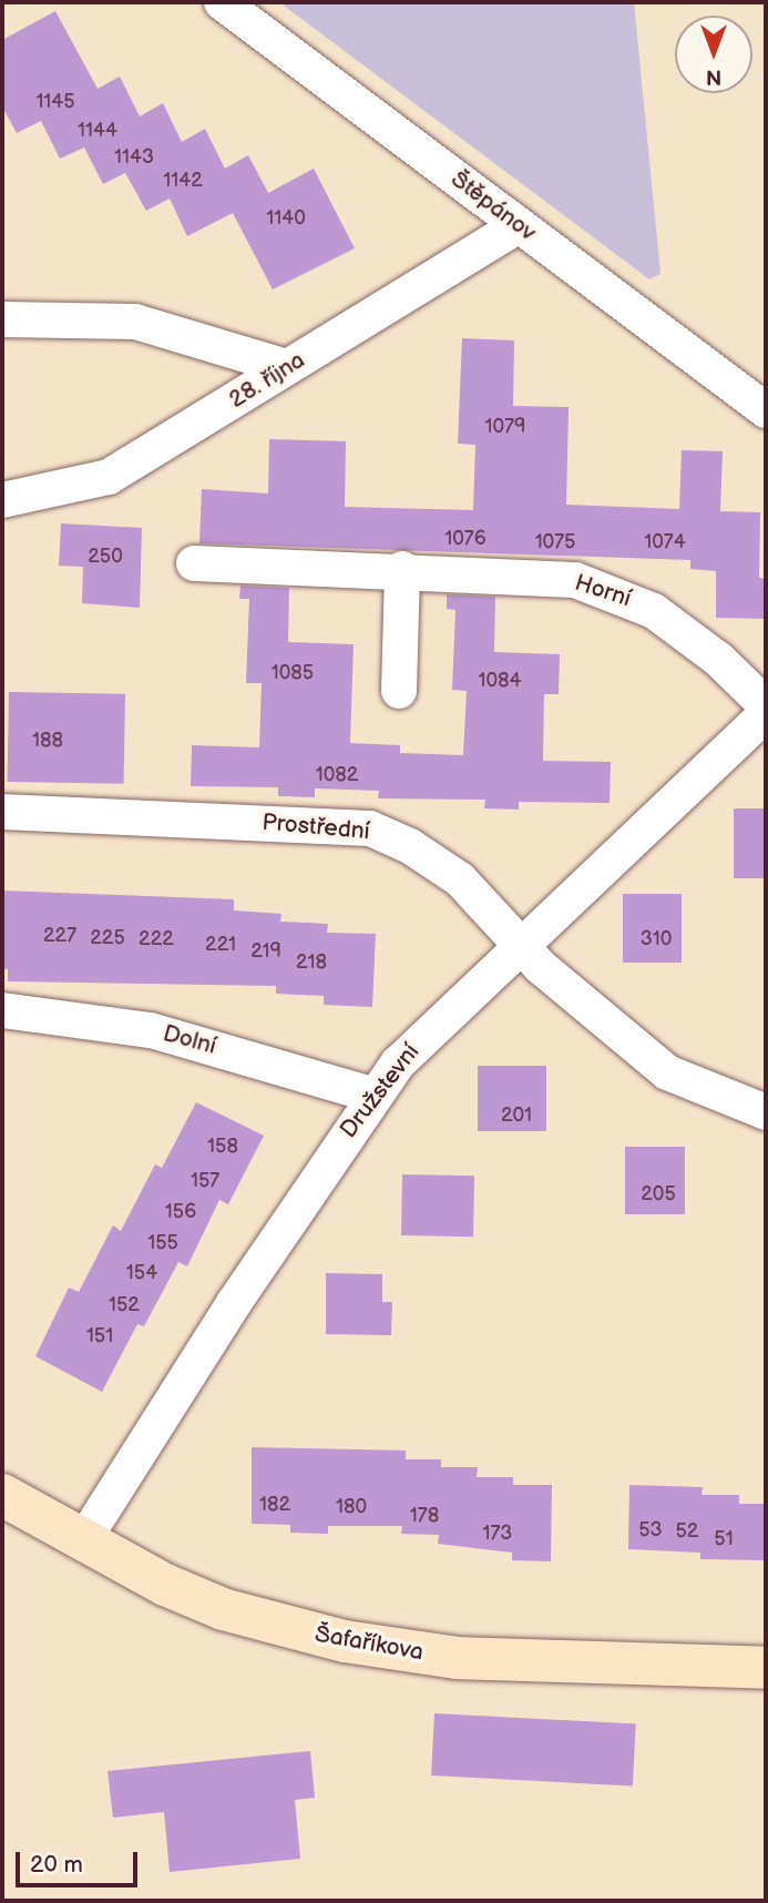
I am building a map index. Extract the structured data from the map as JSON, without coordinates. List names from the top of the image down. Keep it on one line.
{"streets":{"street":["Štěpánov","28. října","Horní","Prostřední","Dolní","Družstevní","Šafaříkova"]},"crossings":[["Štěpánov","28. října"],["Prostřední","Družstevní"],["Dolní","Družstevní"],["Družstevní","Šafaříkova"]],"house_numbers":["1145","1144","1143","1142","1140","1079","1076","1075","1074","250","1085","1084","188","1082","227","225","222","310","221","219","218","201","158","157","205","156","155","154","152","151","182","180","178","53","52","173","51"],"scale_bar":"20 m","north":"bottom"}
